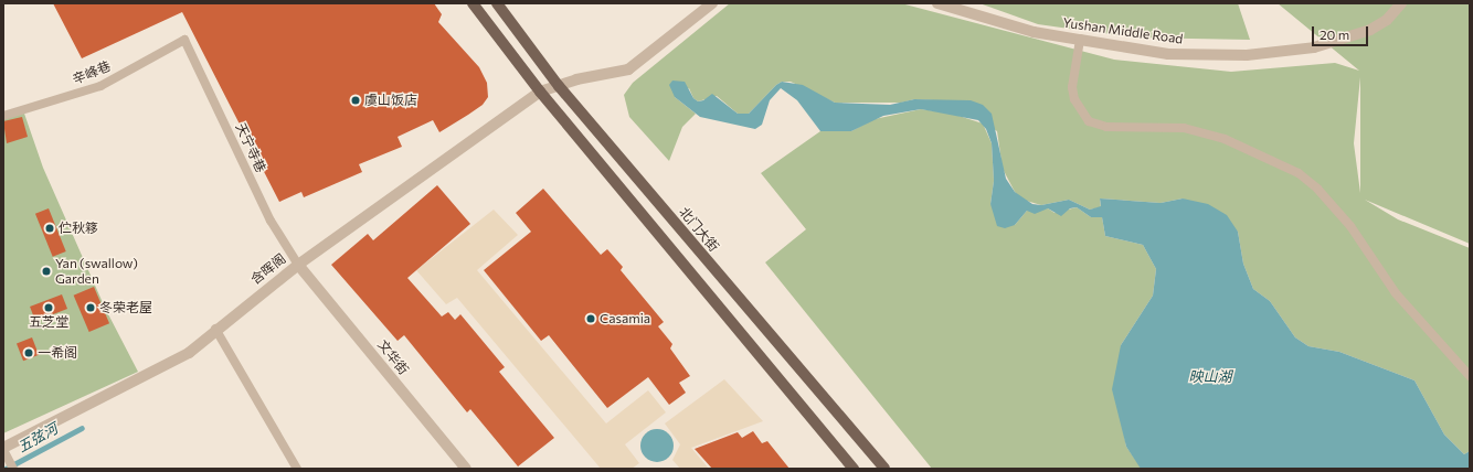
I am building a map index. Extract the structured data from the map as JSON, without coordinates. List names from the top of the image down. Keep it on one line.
{"streets":{"main road":["北门大街"],"street":["Yushan Middle Road","含晖阁","文华街"],"lane":["辛峰巷","天宁寺巷"]},"crossings":[["辛峰巷","天宁寺巷"],["天宁寺巷","含晖阁"],["天宁寺巷","文华街"],["含晖阁","文华街"]],"water":["映山湖","五弦河"],"places":["虞山饭店","伫秋簃","Yan (swallow) Garden","五芝堂","冬荣老屋","Casamia","一希阁"],"scale_bar":"20 m"}
